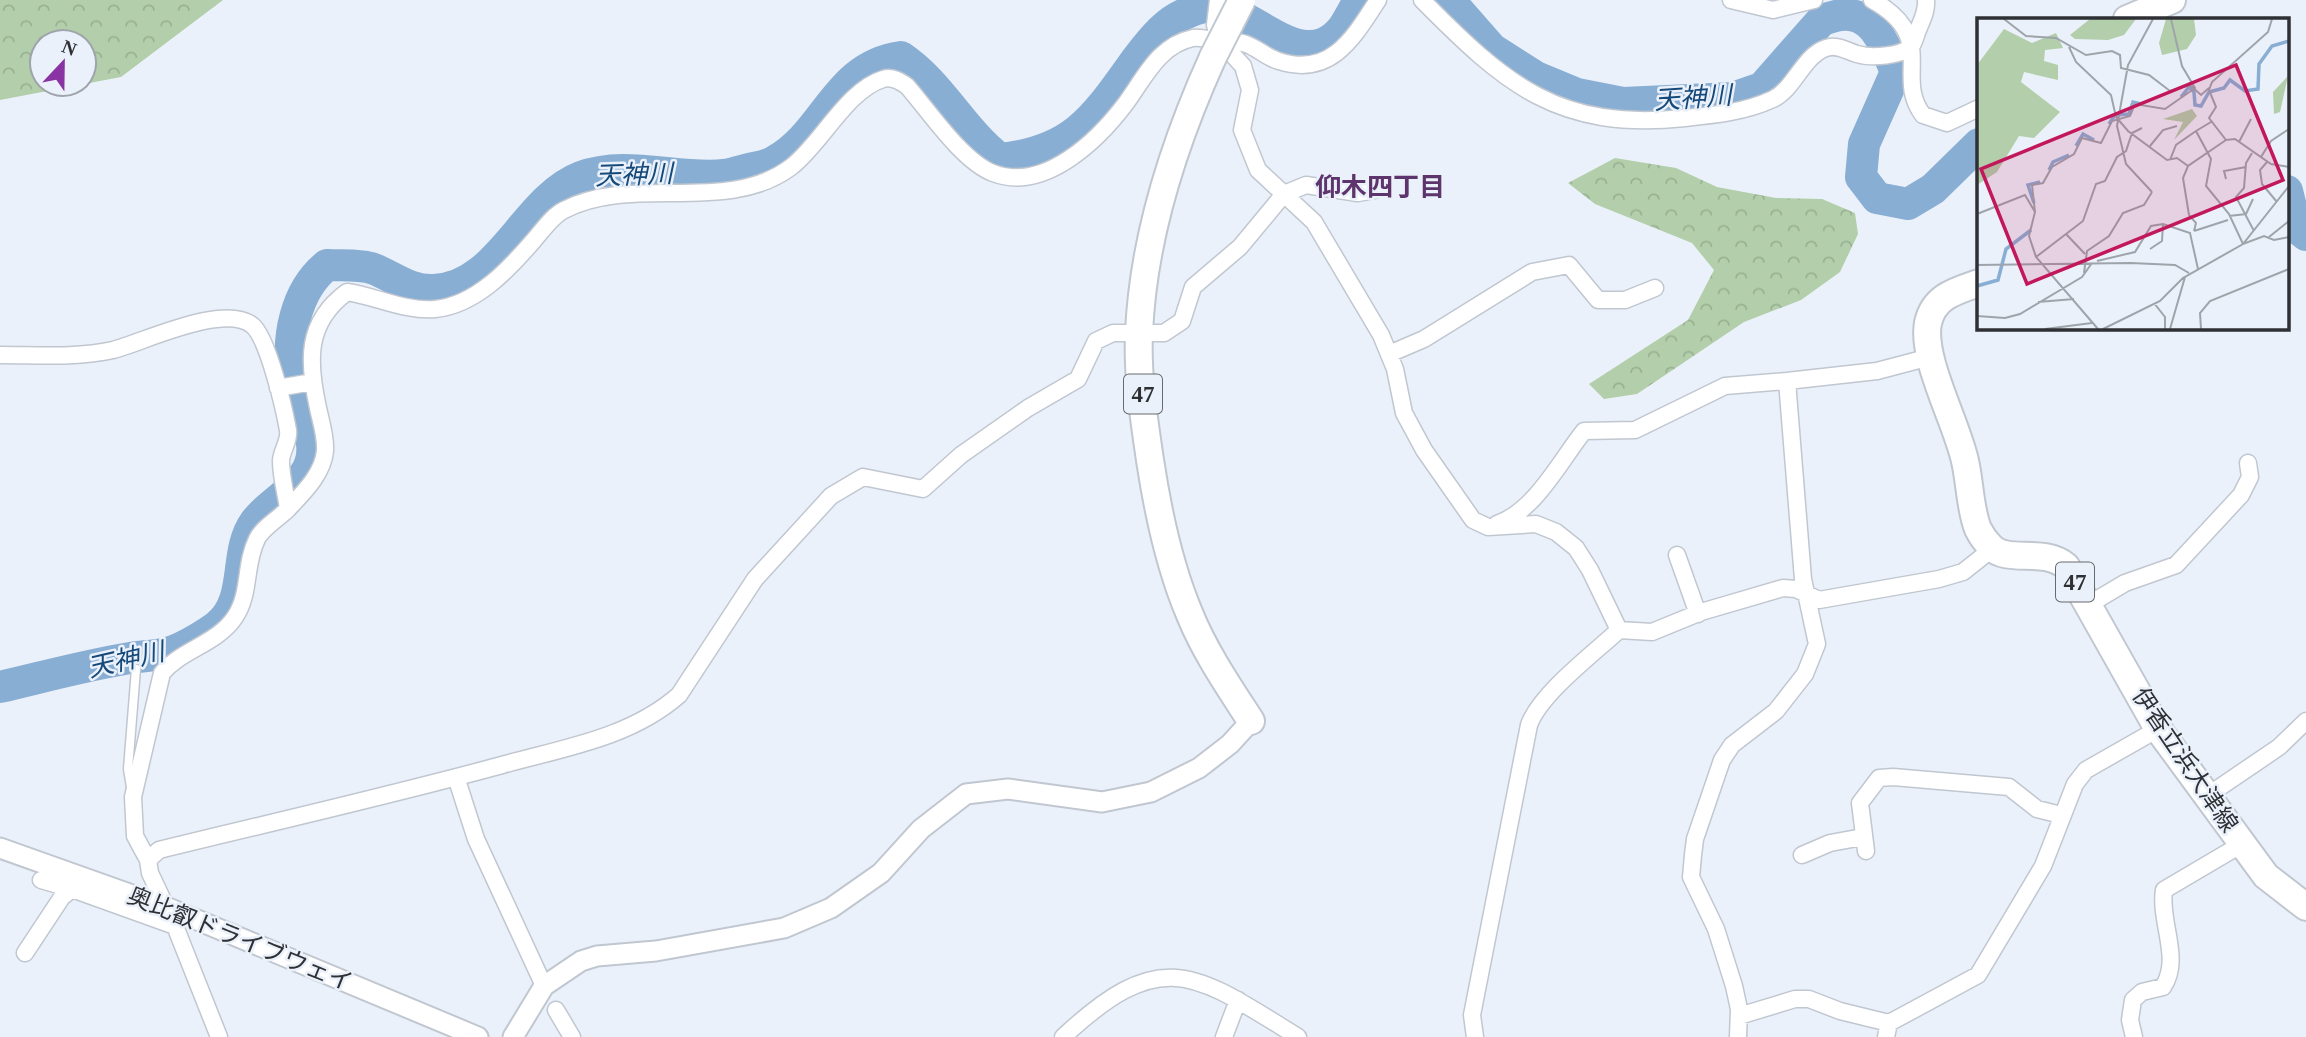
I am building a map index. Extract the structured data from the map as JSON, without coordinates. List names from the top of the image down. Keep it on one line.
{"streets":{"main road":["47","伊香立浜大津線"],"street":["奥比叡ドライブウェイ"]},"districts":["仰木四丁目"],"water":["天神川"],"north":"top"}
